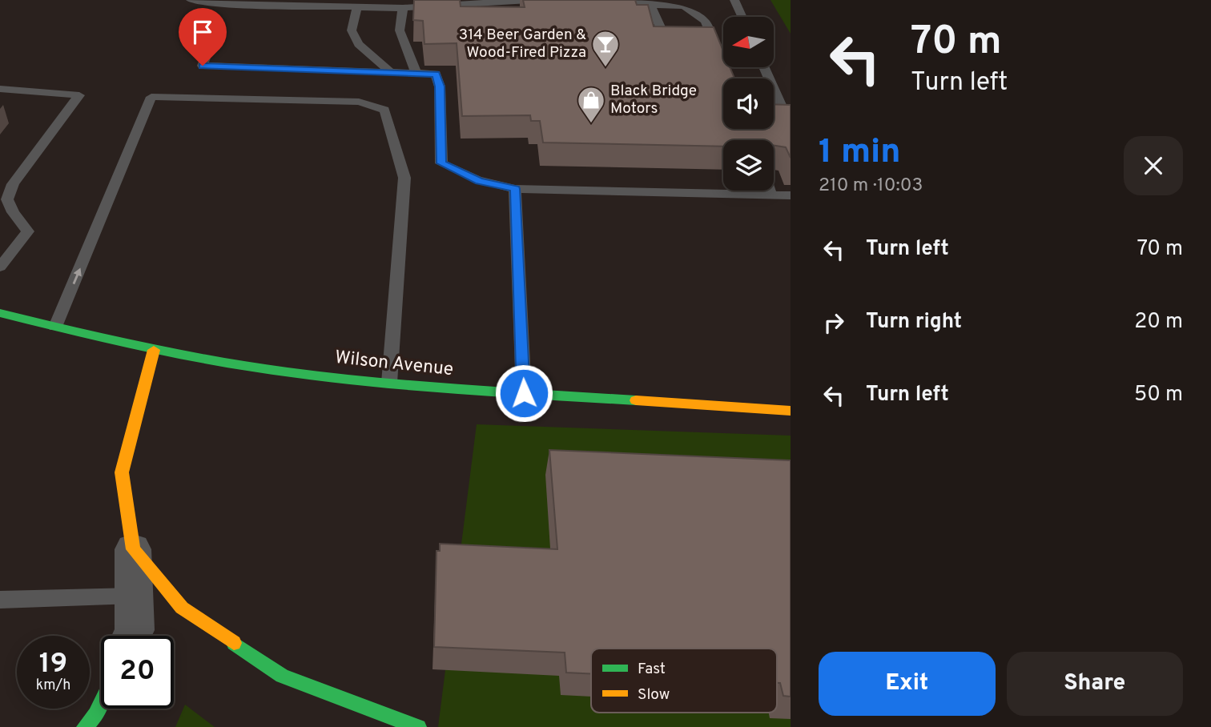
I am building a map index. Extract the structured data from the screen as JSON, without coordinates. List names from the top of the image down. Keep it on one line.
{"streets":{"main road":["Wilson Avenue"]},"places":{"bar":["314 Beer Garden & Wood-Fired Pizza"],"shop":["Black Bridge Motors"]},"legend":["Fast","Slow"],"north":"left","page":{"turn":["70 m","Turn left"],"heading":["1 min","210 m · 10:03"],"list":[{"name":"Turn left","value":"70 m"},{"name":"Turn right","value":"20 m"},{"name":"Turn left","value":"50 m"}],"speed":"19 km/h","limit":"20","buttons":["Exit","Share"]}}
